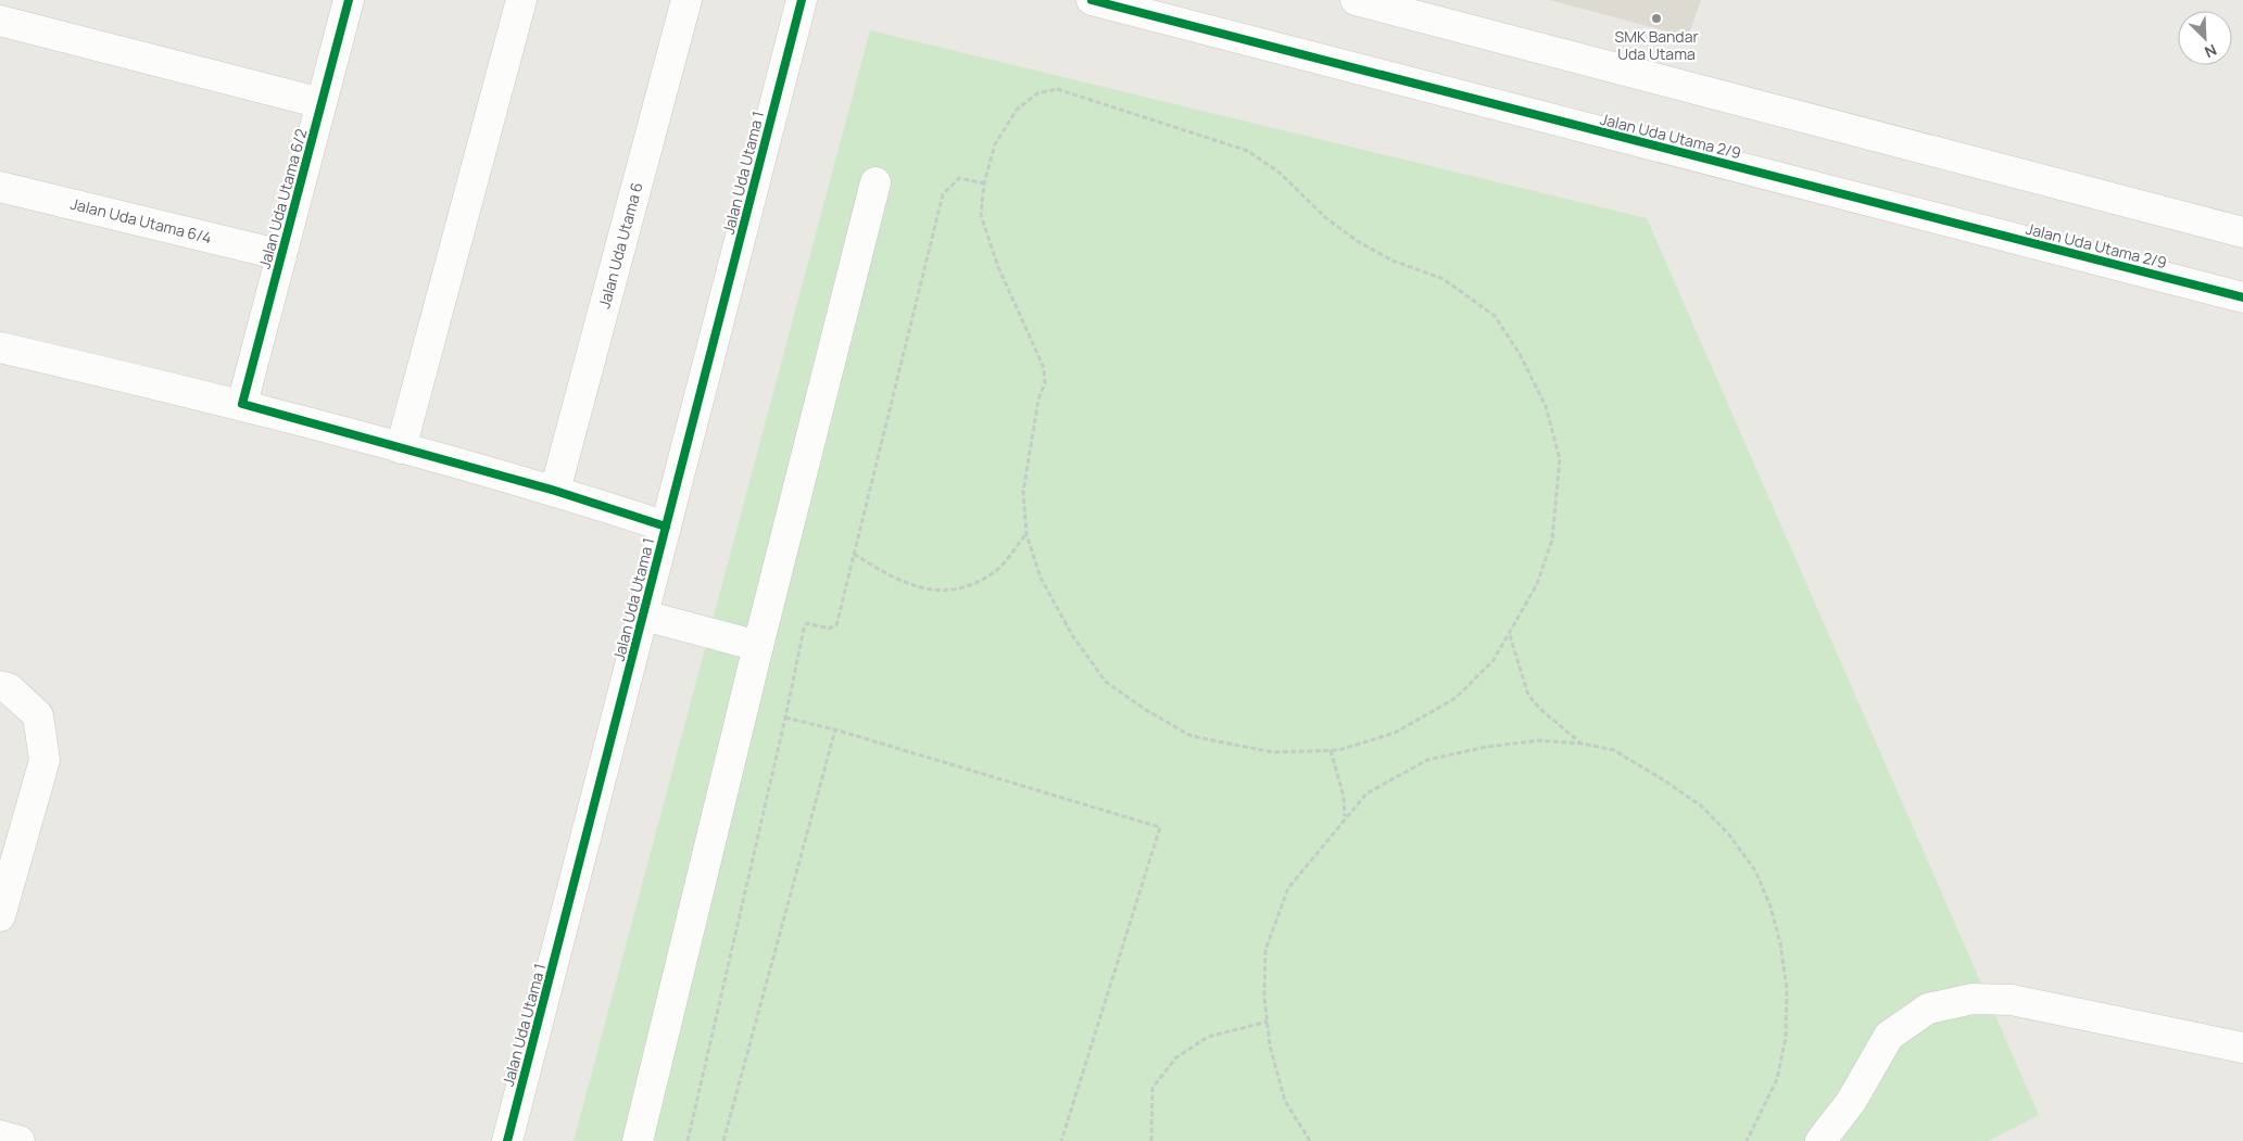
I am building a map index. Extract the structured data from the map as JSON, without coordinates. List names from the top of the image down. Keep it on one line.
{"streets":{"street":["Jalan Uda Utama 2/9","Jalan Uda Utama 1","Jalan Uda Utama 6/2","Jalan Uda Utama 6/4","Jalan Uda Utama 6"]},"crossings":[["Jalan Uda Utama 6/2","Jalan Uda Utama 6/4"]],"places":["SMK Bandar Uda Utama"],"north":"bottom right"}
